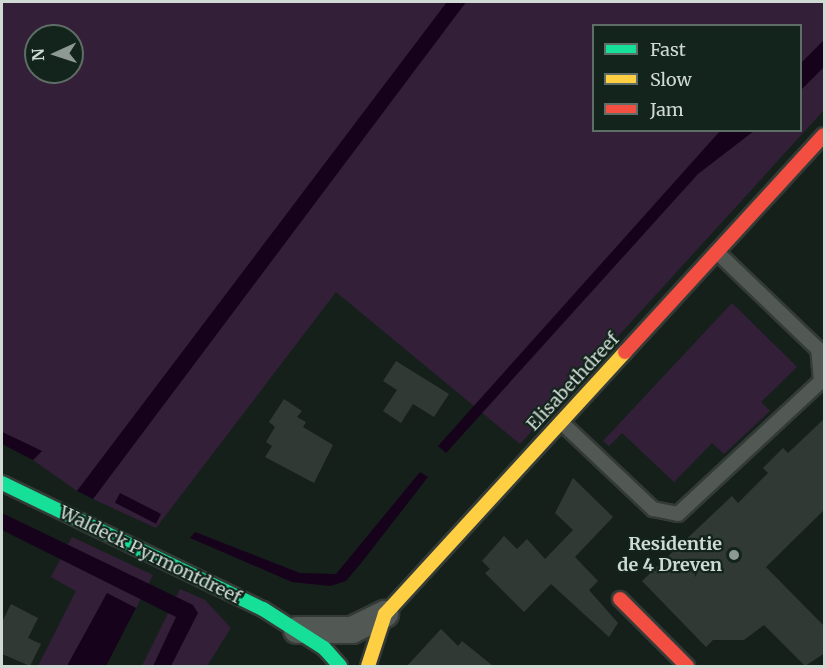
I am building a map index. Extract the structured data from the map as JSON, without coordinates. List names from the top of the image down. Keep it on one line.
{"streets":{"street":["Elisabethdreef","Waldeck Pyrmontdreef"]},"crossings":[["Elisabethdreef","Waldeck Pyrmontdreef"]],"places":["Residentie de 4 Dreven"],"legend":["Fast","Slow","Jam"],"north":"left"}
